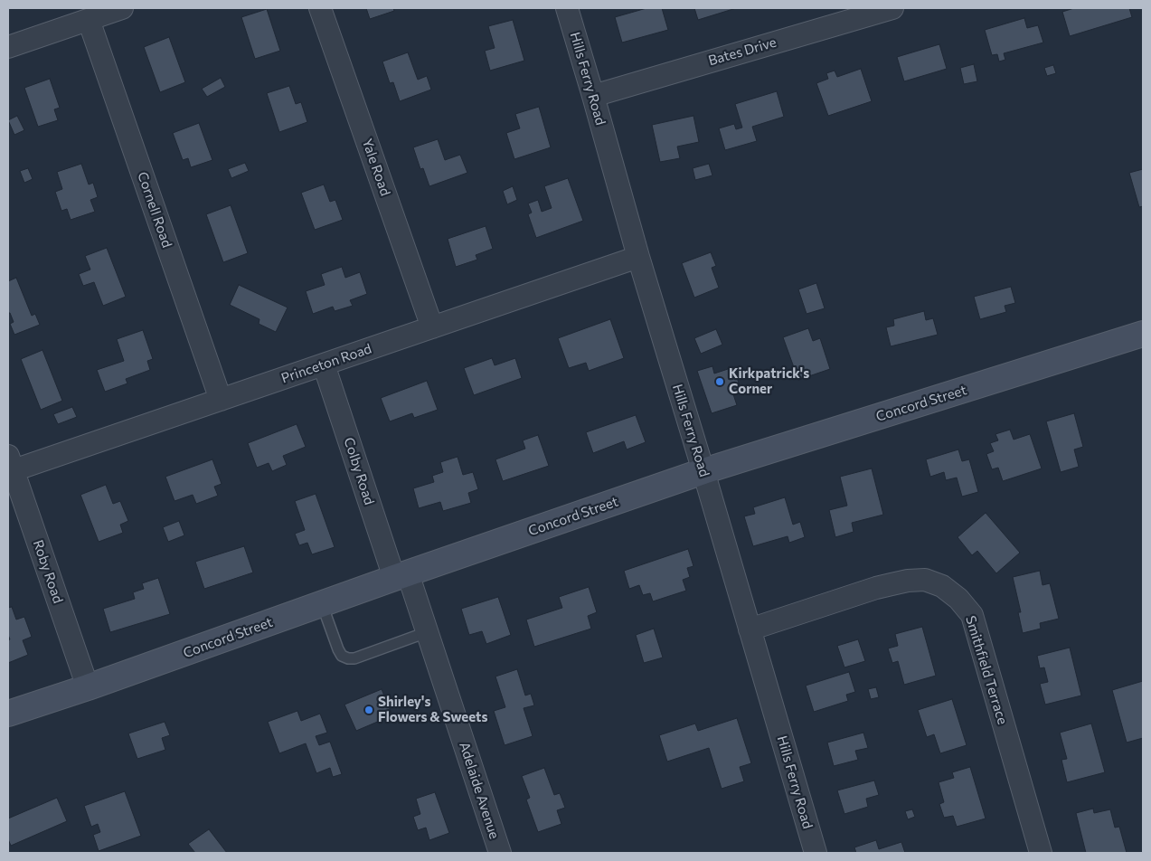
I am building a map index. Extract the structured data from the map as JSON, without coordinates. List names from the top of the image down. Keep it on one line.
{"streets":{"main road":["Concord Street"],"street":["Bates Drive","Hills Ferry Road","Yale Road","Cornell Road","Princeton Road","Colby Road","Roby Road","Smithfield Terrace","Adelaide Avenue"]},"crossings":[["Bates Drive","Hills Ferry Road"],["Hills Ferry Road","Princeton Road"],["Hills Ferry Road","Concord Street"],["Hills Ferry Road","Smithfield Terrace"],["Yale Road","Princeton Road"],["Cornell Road","Princeton Road"],["Princeton Road","Colby Road"],["Princeton Road","Roby Road"],["Concord Street","Colby Road"],["Concord Street","Roby Road"],["Concord Street","Adelaide Avenue"],["Colby Road","Adelaide Avenue"]],"places":["Kirkpatrick's Corner","Shirley's Flowers & Sweets"]}
